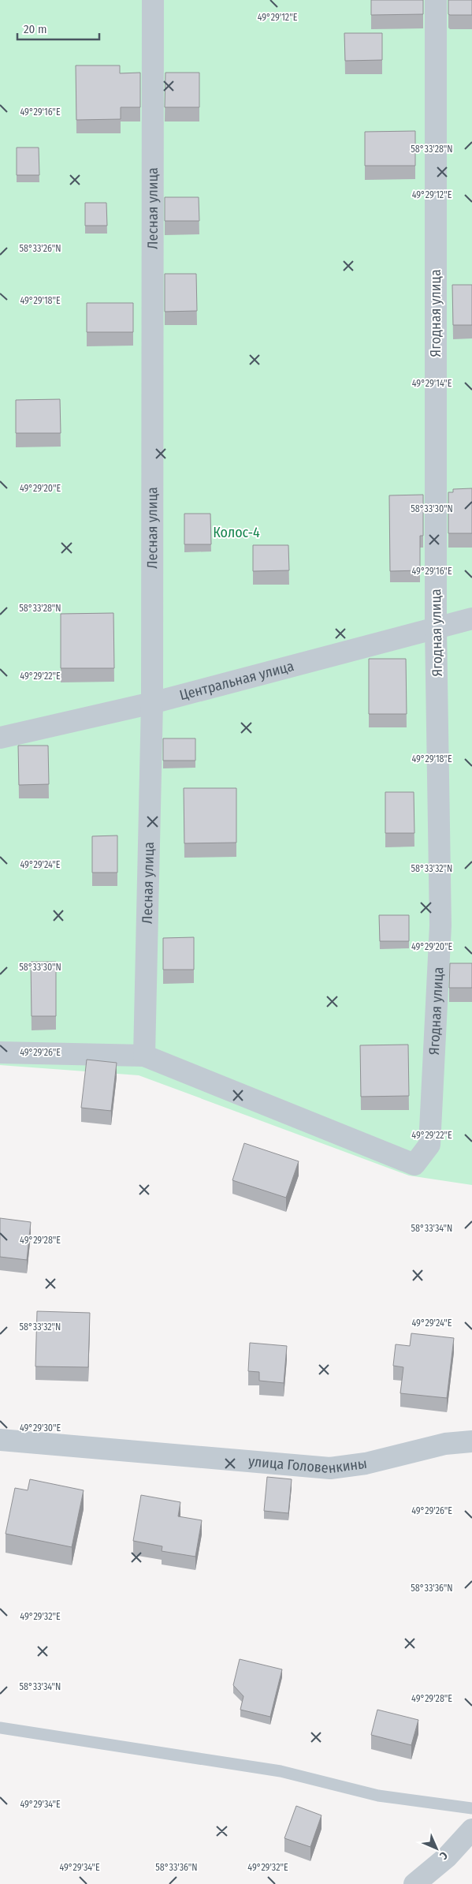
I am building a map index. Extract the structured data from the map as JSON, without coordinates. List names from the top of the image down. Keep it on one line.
{"streets":{"street":["Лесная улица","Ягодная улица","Центральная улица","улица Головенкины"]},"crossings":[["Лесная улица","Ягодная улица"],["Лесная улица","Центральная улица"],["Ягодная улица","Центральная улица"]],"parks":["Колос-4"],"scale_bar":"20 m","north":"bottom right","coordinates":["49°29'12\"E","49°29'16\"E","58°33'28\"N","58°33'26\"N","49°29'18\"E","49°29'14\"E","49°29'20\"E","58°33'30\"N","49°29'22\"E","49°29'24\"E","58°33'32\"N","49°29'26\"E","58°33'34\"N","49°29'28\"E","49°29'30\"E","58°33'36\"N","49°29'32\"E","49°29'34\"E"]}
